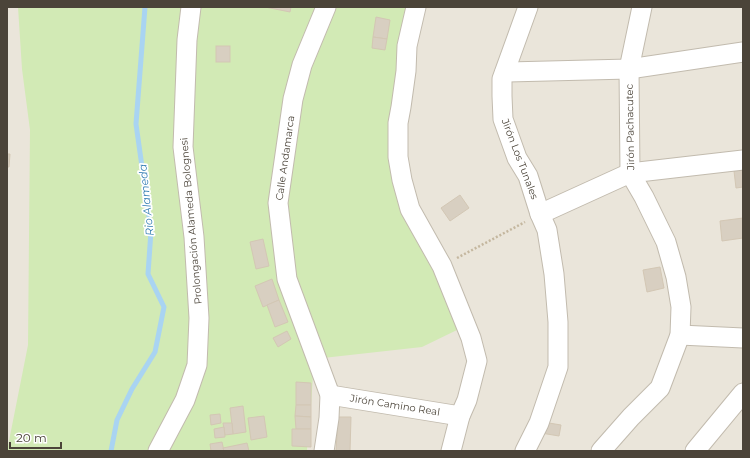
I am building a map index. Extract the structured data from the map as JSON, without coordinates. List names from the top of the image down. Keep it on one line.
{"streets":{"street":["Jirón Pachacutec","Calle Andamarca","Jirón Los Tunales","Prolongación Alameda Bolognesi","Jirón Camino Real"]},"crossings":[["Calle Andamarca","Jirón Camino Real"]],"water":["Rio Alameda"],"scale_bar":"20 m"}
